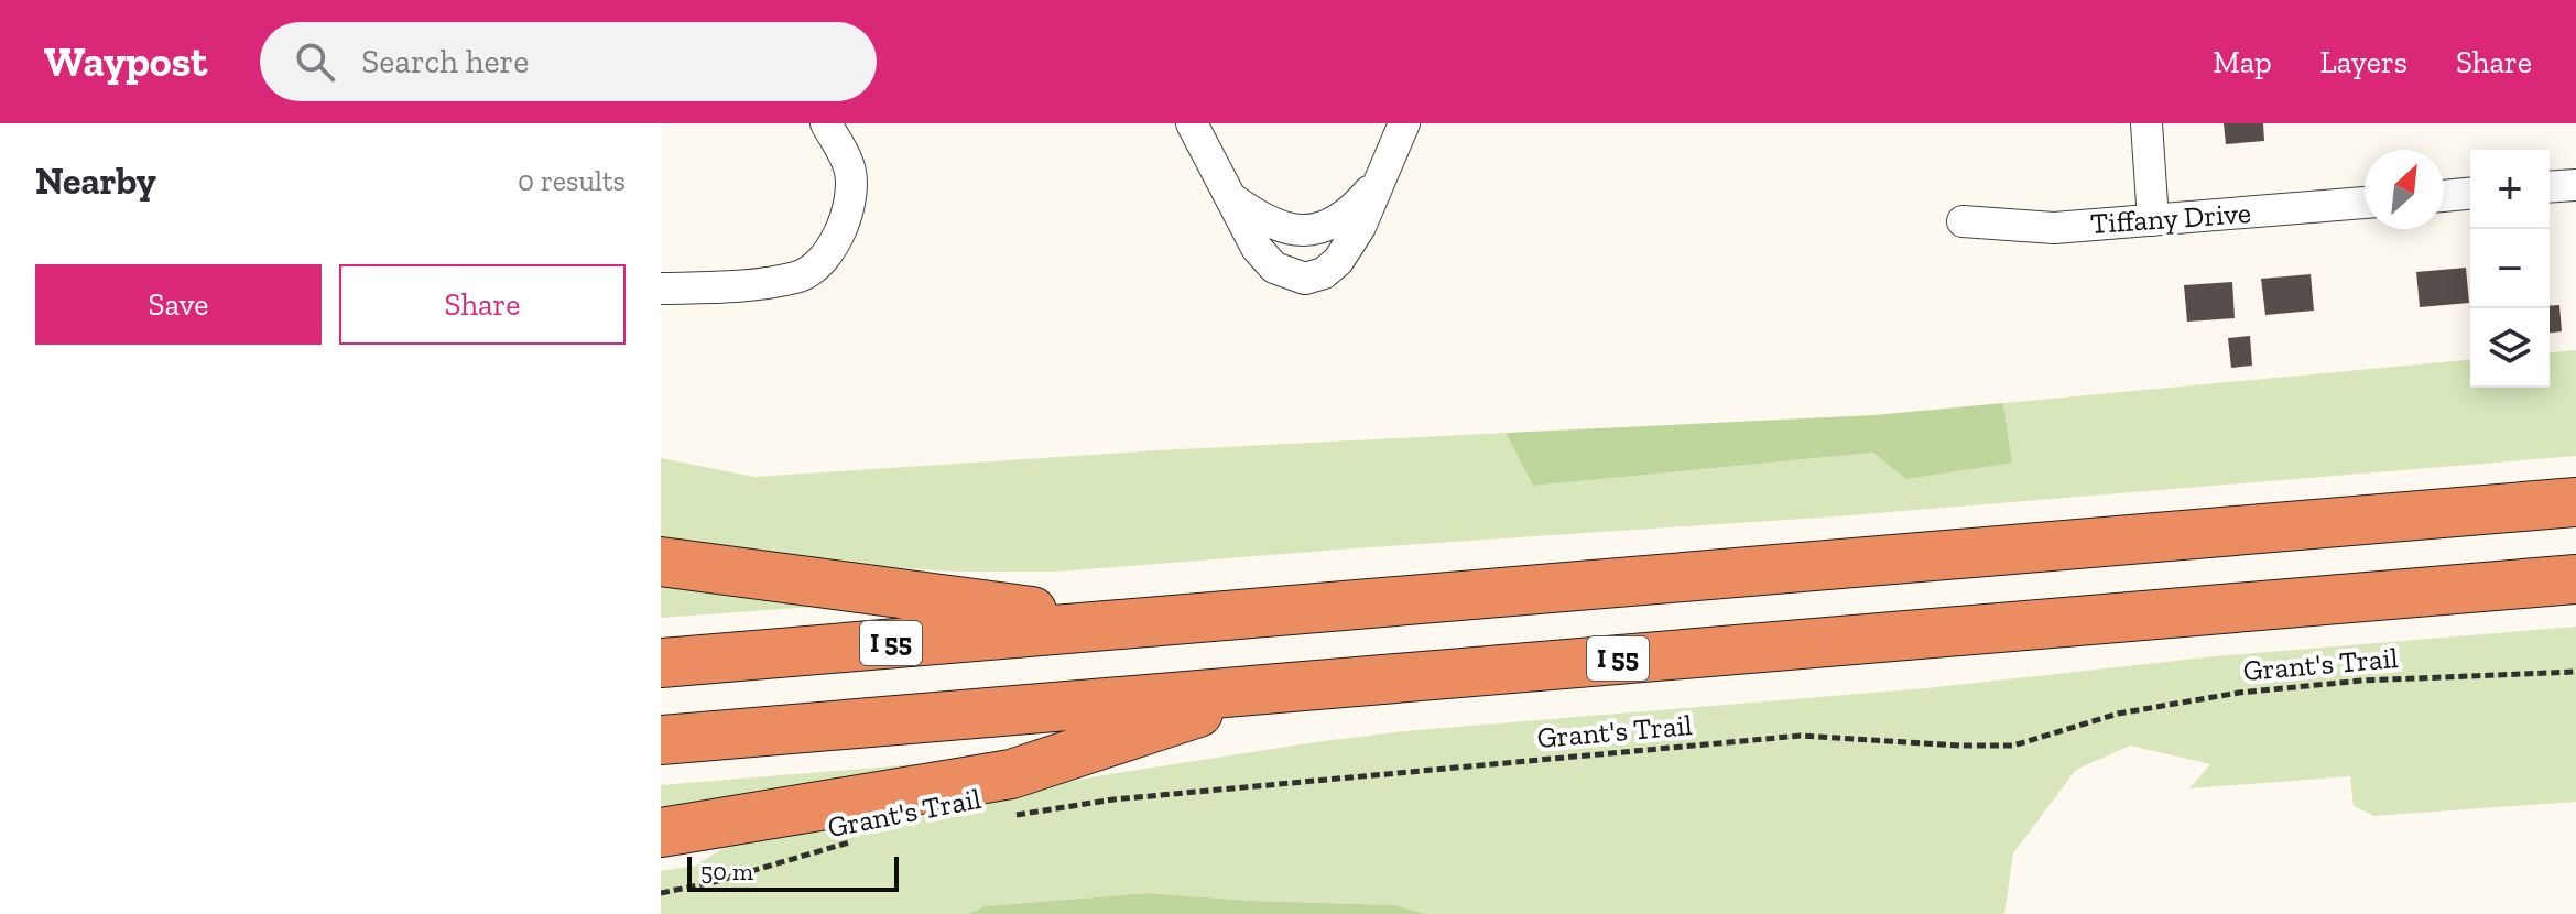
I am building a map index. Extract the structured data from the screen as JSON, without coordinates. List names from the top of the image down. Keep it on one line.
{"streets":{"highway":["I 55"],"street":["Tiffany Drive"],"path":["Grant's Trail"]},"scale_bar":"50 m","north":"top right","page":{"header":"Waypost","search":"Search here","nav":["Map","Layers","Share"],"heading":["Nearby","0 results"],"map_buttons":["+","−"],"buttons":["Save","Share"],"scale":"50 m"}}
